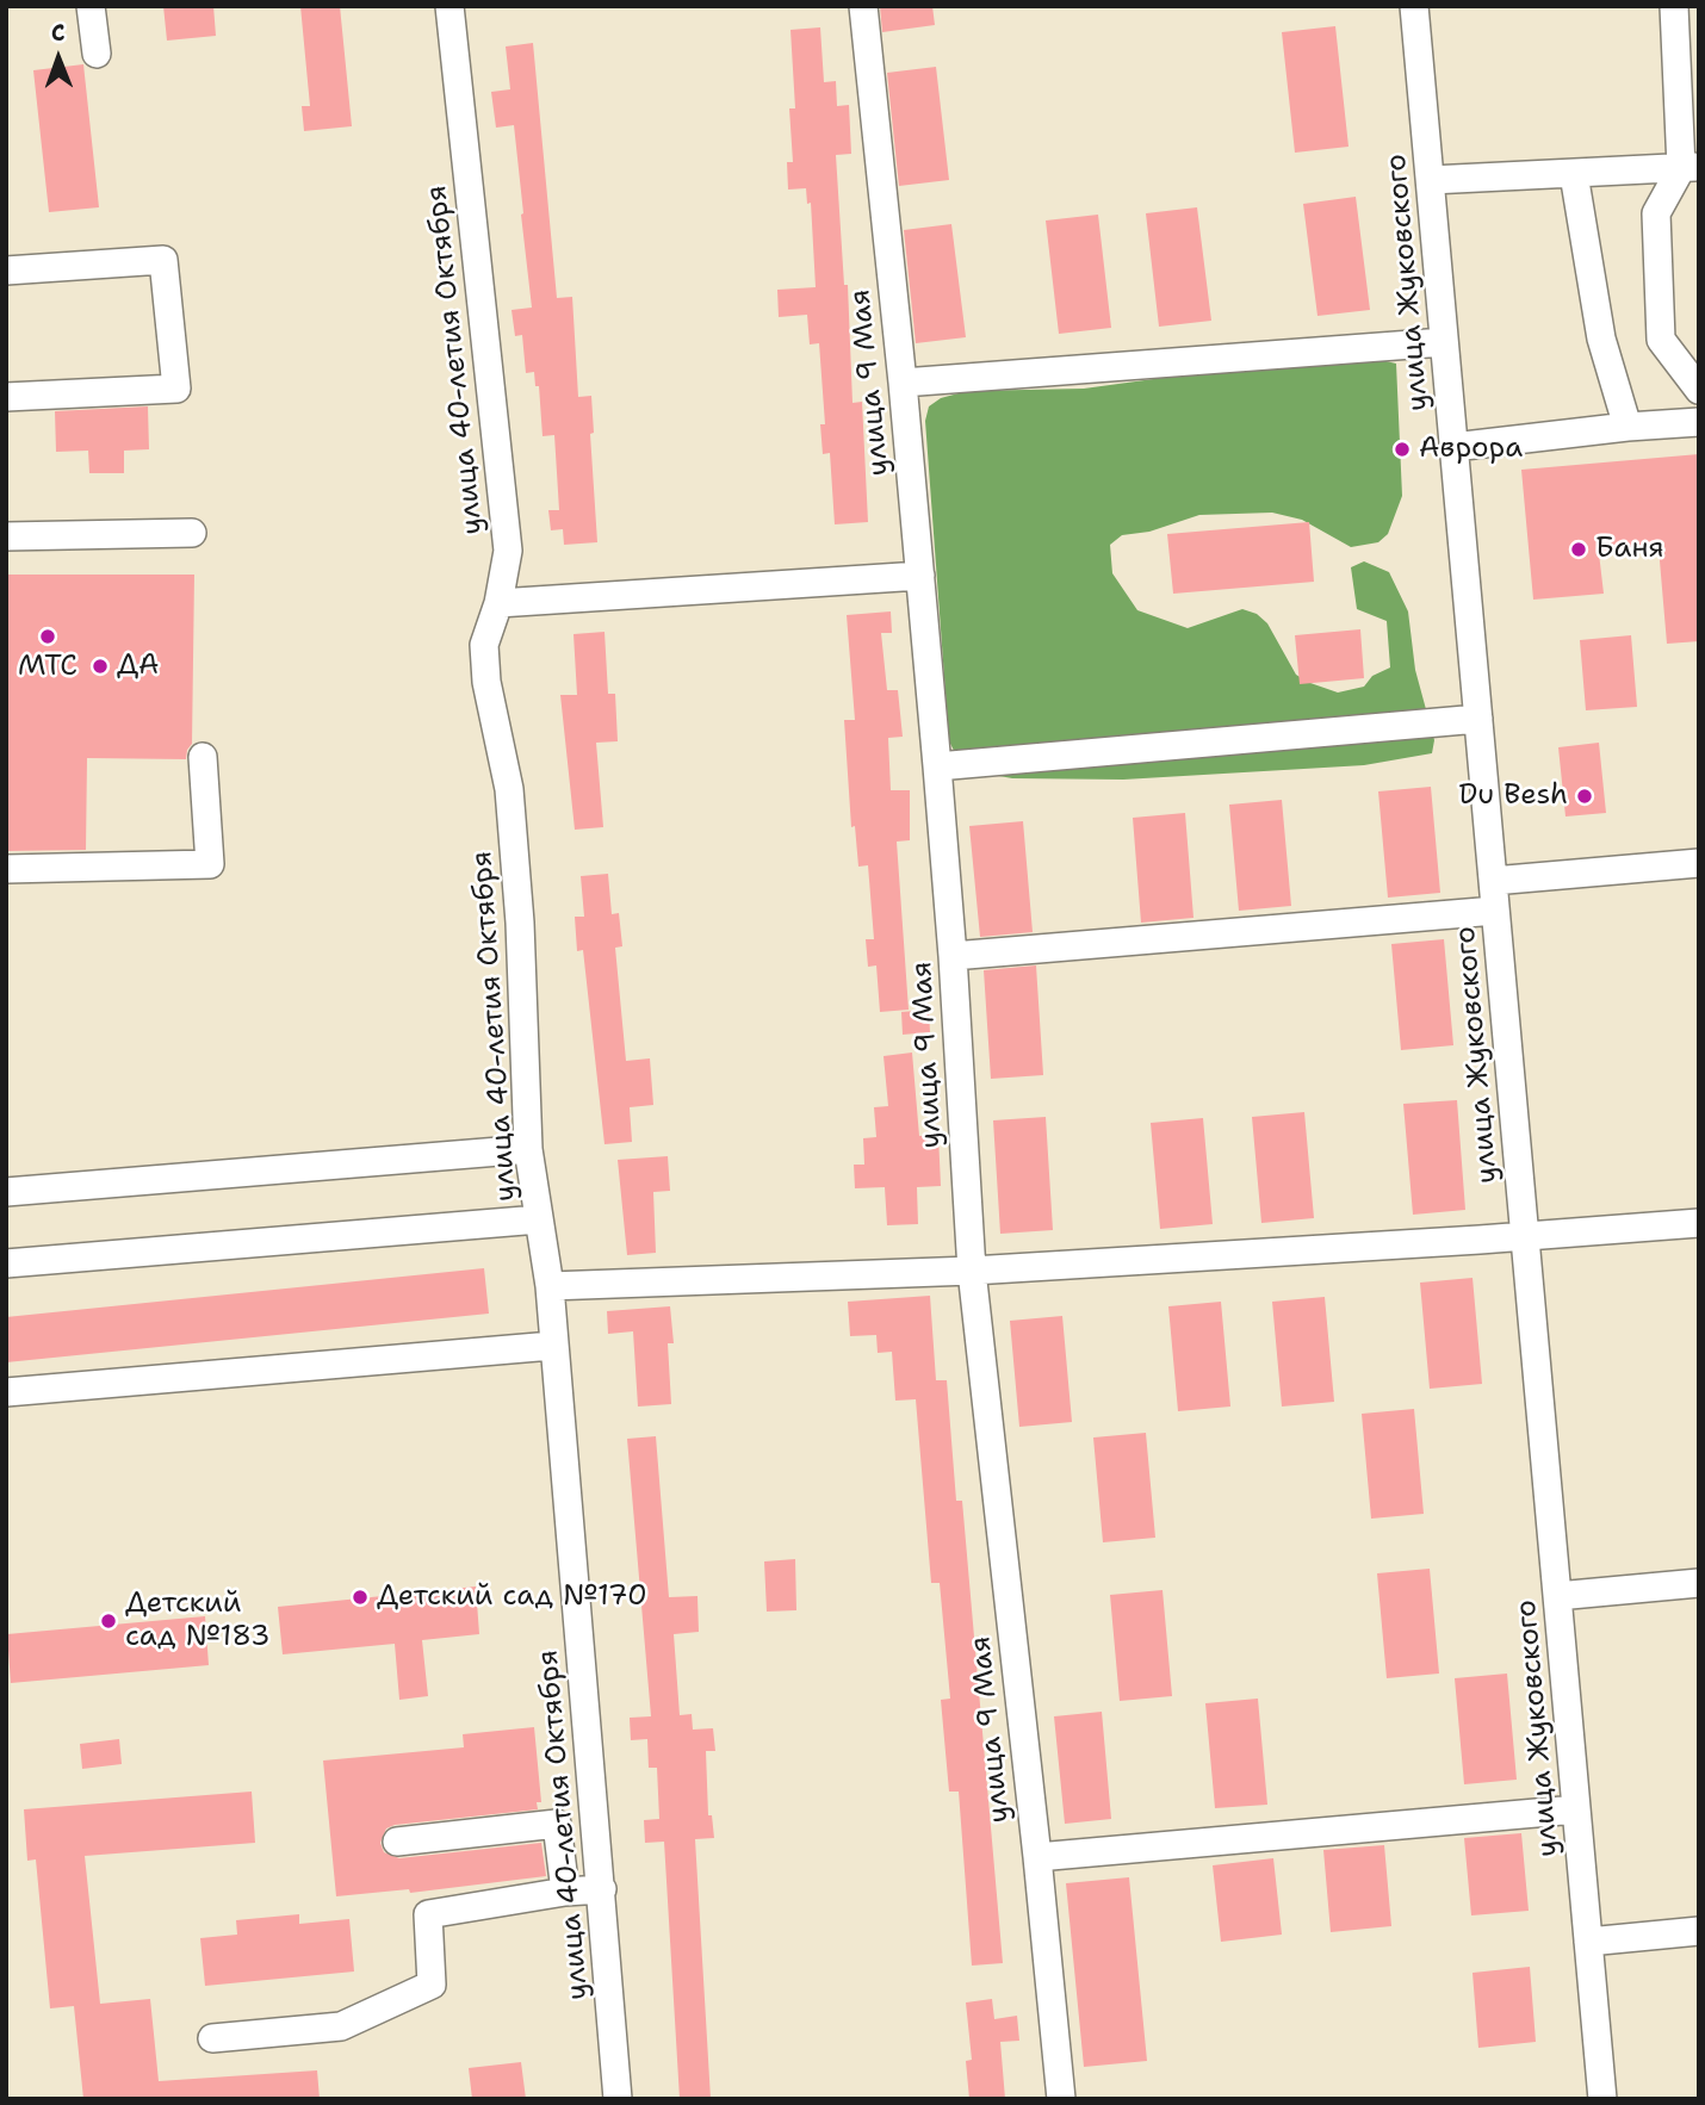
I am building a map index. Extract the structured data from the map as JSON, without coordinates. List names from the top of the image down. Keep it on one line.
{"streets":{"street":["улица Жуковского","улица 40-летия Октября","улица 9 Мая"]},"places":["Аврора","Баня","МТС","ДА","Du Besh","Детский сад №170","Детский сад №183"],"north":"top"}
